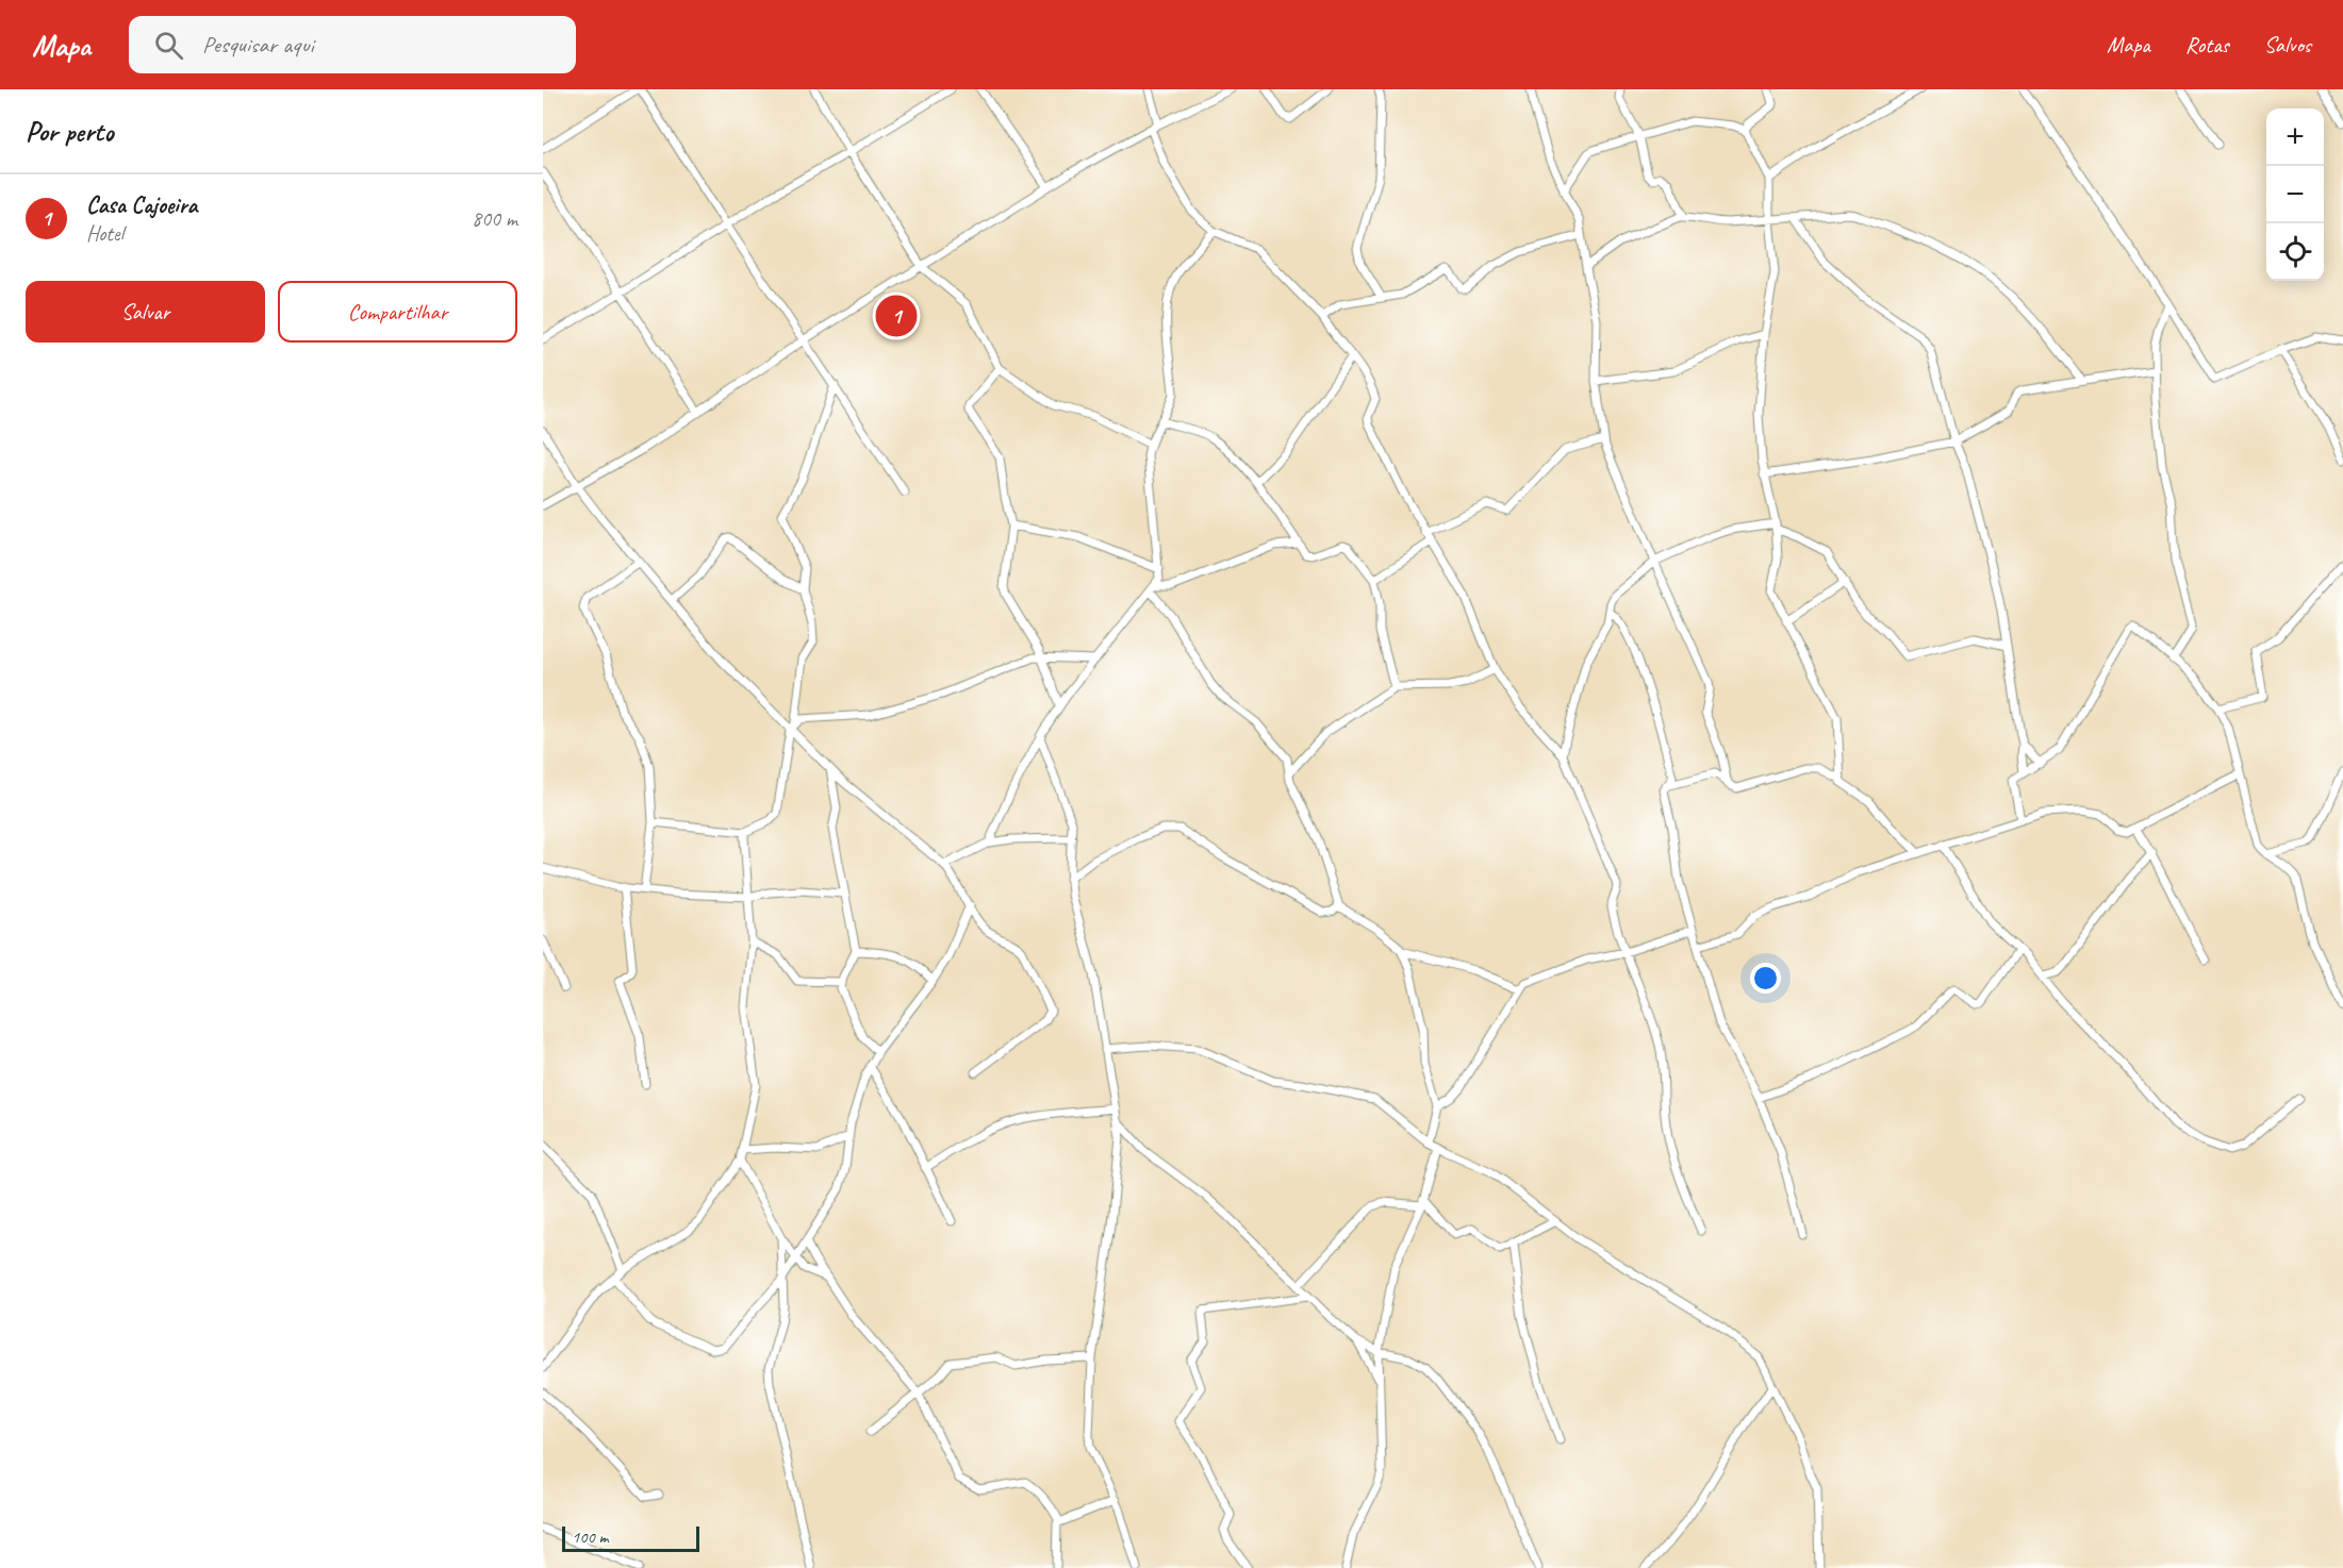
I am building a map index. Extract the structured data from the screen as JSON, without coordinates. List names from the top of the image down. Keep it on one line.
{"scale_bar":"100 m","page":{"header":"Mapa","search":"Pesquisar aqui","nav":["Mapa","Rotas","Salvos"],"heading":"Por perto","map_buttons":["+","−"],"list":[{"mark":"1","name":"Casa Cajoeira","note":"Hotel","value":"800 m"}],"buttons":["Salvar","Compartilhar"],"pins":"1","scale":"100 m"}}
